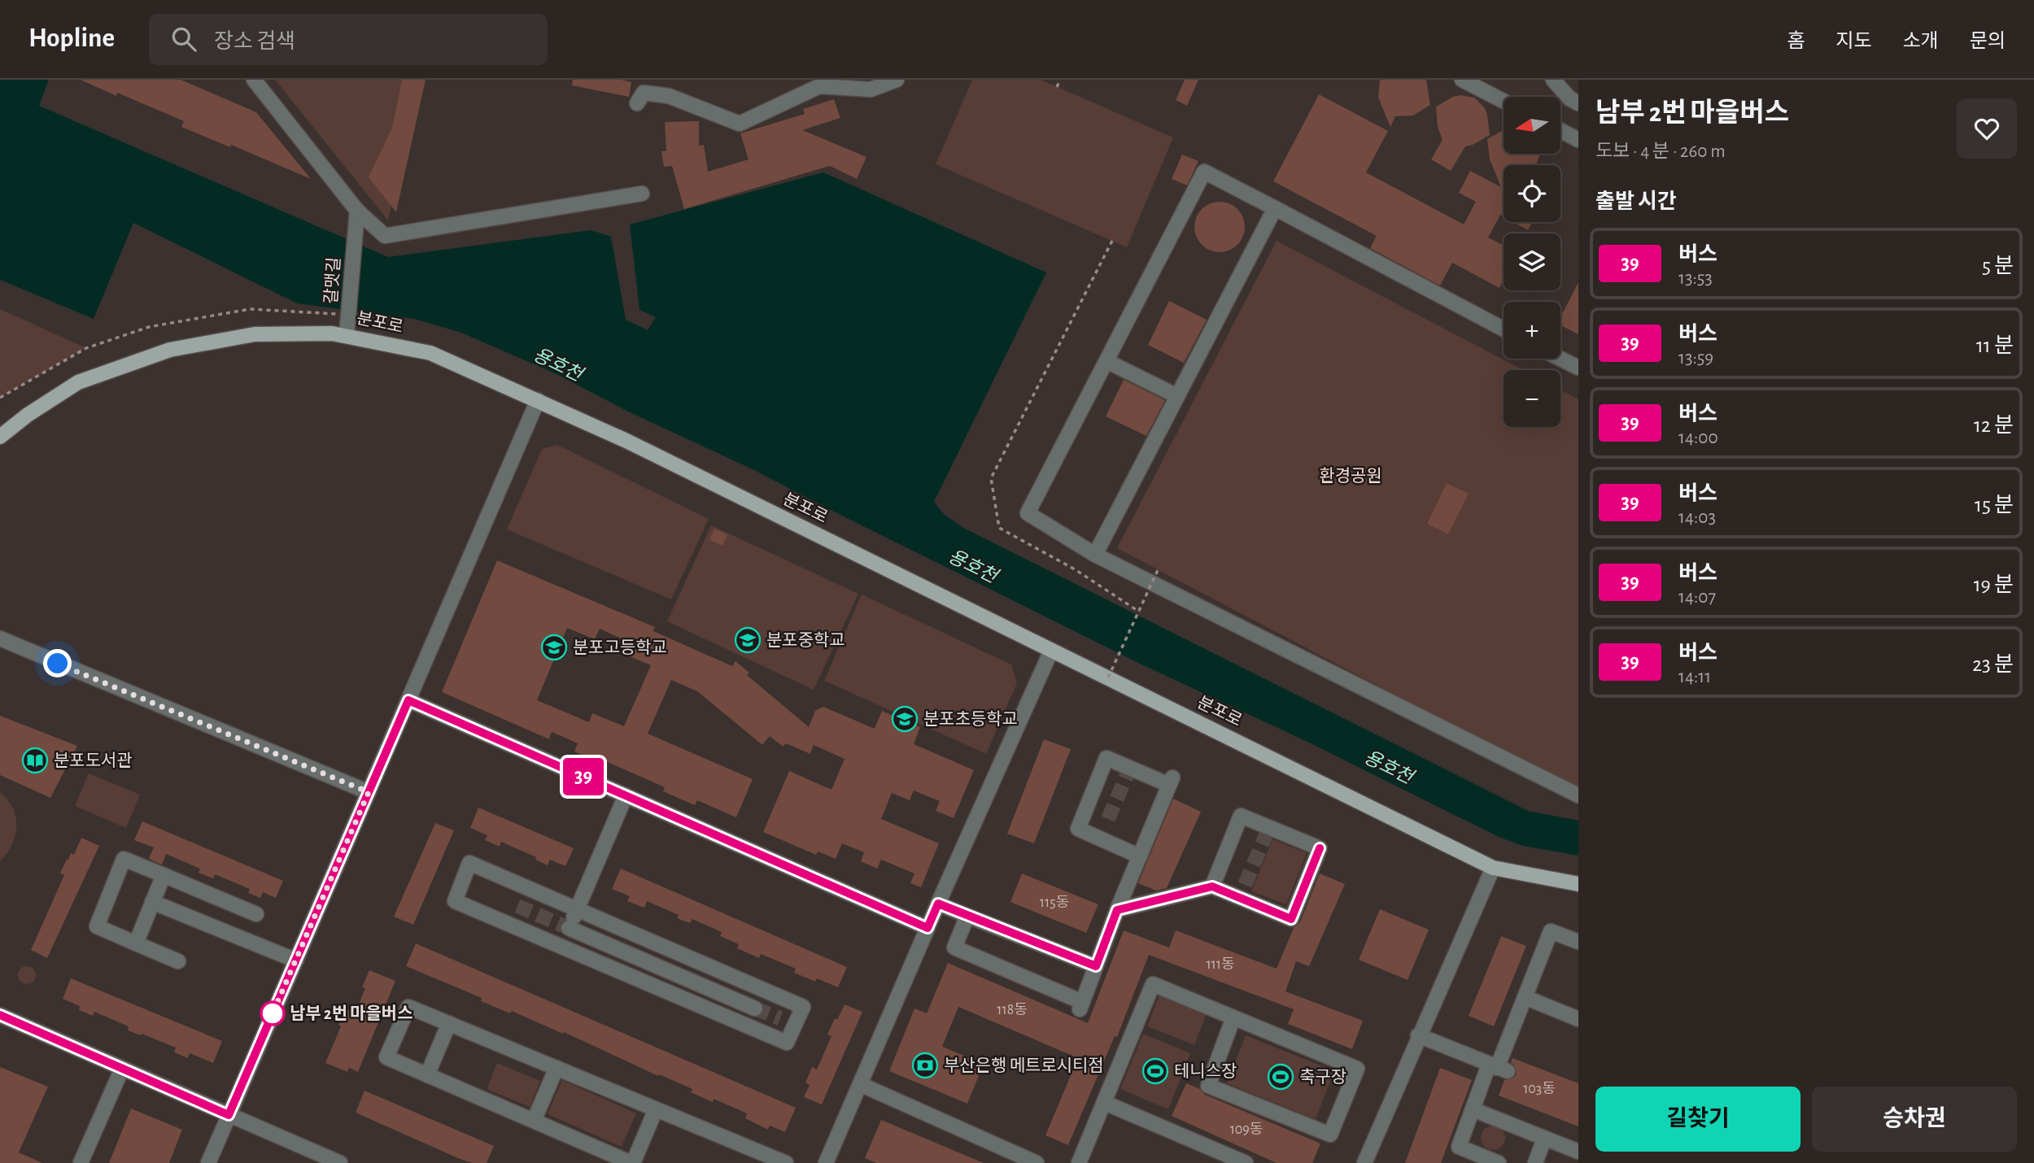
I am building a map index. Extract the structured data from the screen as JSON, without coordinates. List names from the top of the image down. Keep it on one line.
{"streets":{"main road":["분포로"],"street":["갈맷길"]},"crossings":[["갈맷길","분포로"]],"water":["용호천"],"parks":["환경공원"],"places":{"school or university":["분포중학교","분포고등학교","분포초등학교"],"library":["분포도서관"],"other":["남부 2번 마을버스"],"bank":["부산은행 메트로시티점"],"sports":["테니스장","축구장"]},"lines":["bus line 39"],"house_numbers":["115동","111동","118동","103동","109동"],"north":"left","page":{"header":"Hopline","search":"장소 검색","nav":["홈","지도","소개","문의"],"on_map":"39","heading":[["남부 2번 마을버스","도보 · 4 분 · 260 m"],"출발 시간"],"map_buttons":["+","−"],"list":[{"mark":"39","name":"버스","note":"13:53","value":"5 분"},{"mark":"39","name":"버스","note":"13:59","value":"11 분"},{"mark":"39","name":"버스","note":"14:00","value":"12 분"},{"mark":"39","name":"버스","note":"14:03","value":"15 분"},{"mark":"39","name":"버스","note":"14:07","value":"19 분"},{"mark":"39","name":"버스","note":"14:11","value":"23 분"}],"buttons":["길찾기","승차권"]}}
